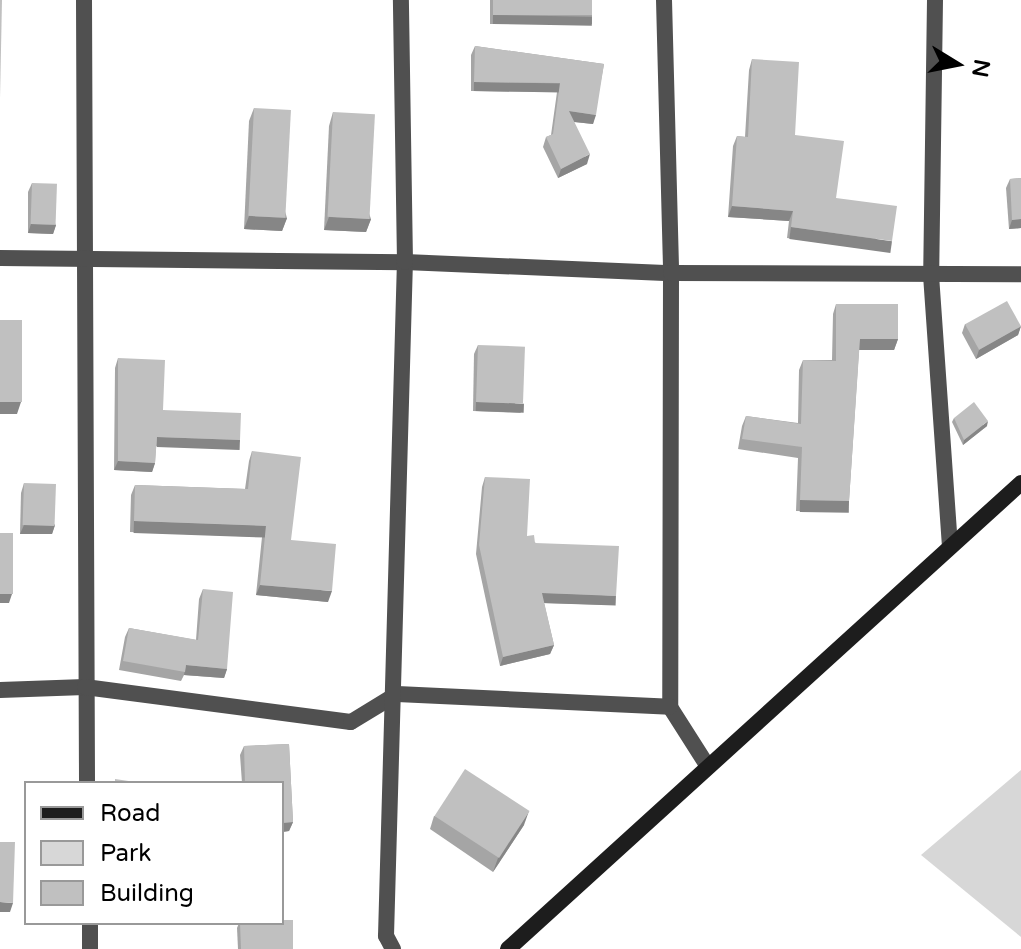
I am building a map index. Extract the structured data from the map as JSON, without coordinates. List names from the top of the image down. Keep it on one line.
{"legend":["Road","Park","Building"],"north":"right"}
